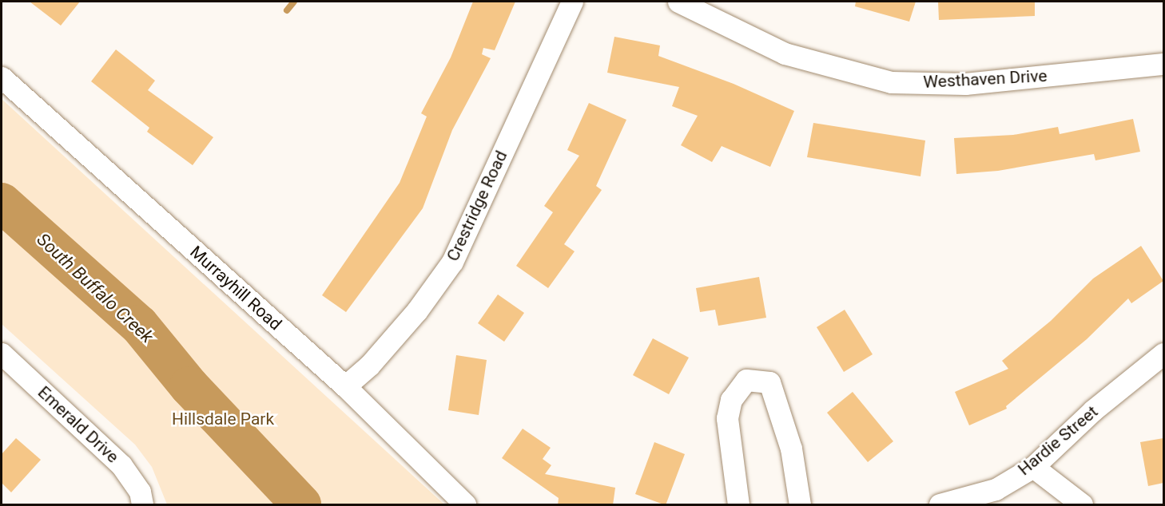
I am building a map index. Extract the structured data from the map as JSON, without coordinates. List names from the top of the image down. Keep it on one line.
{"streets":{"street":["Westhaven Drive","Crestridge Road","Murrayhill Road","Emerald Drive","Hardie Street"]},"crossings":[["Crestridge Road","Murrayhill Road"]],"water":["South Buffalo Creek"],"parks":["Hillsdale Park"]}
